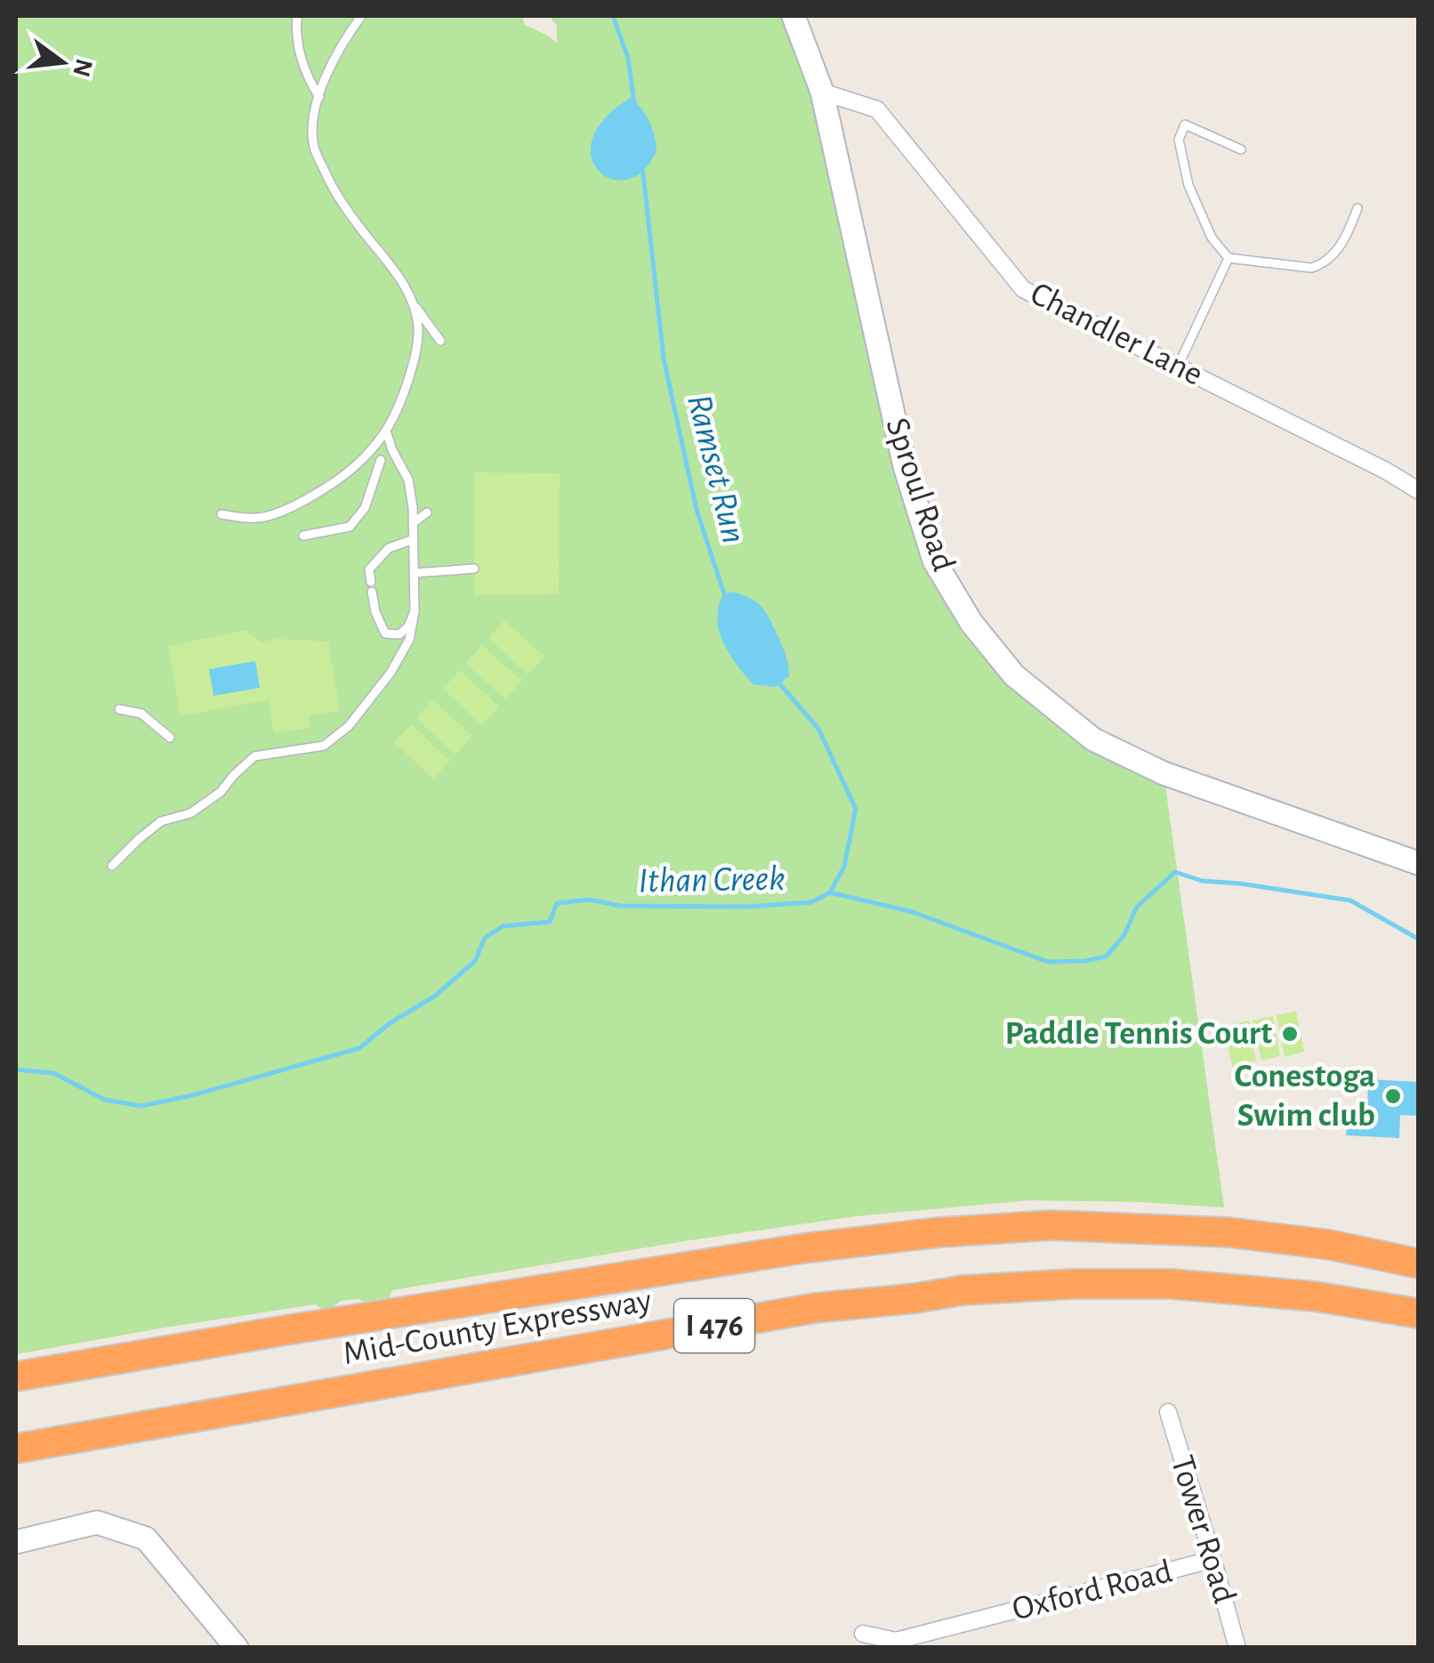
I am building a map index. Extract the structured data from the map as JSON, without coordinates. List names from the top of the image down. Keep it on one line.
{"streets":{"highway":["I 476","Mid-County Expressway"],"main road":["Sproul Road"],"street":["Chandler Lane","Tower Road","Oxford Road"]},"crossings":[["Chandler Lane","Sproul Road"],["Tower Road","Oxford Road"]],"water":["Ramset Run","Ithan Creek"],"places":["Paddle Tennis Court","Conestoga Swim club"],"north":"right"}
